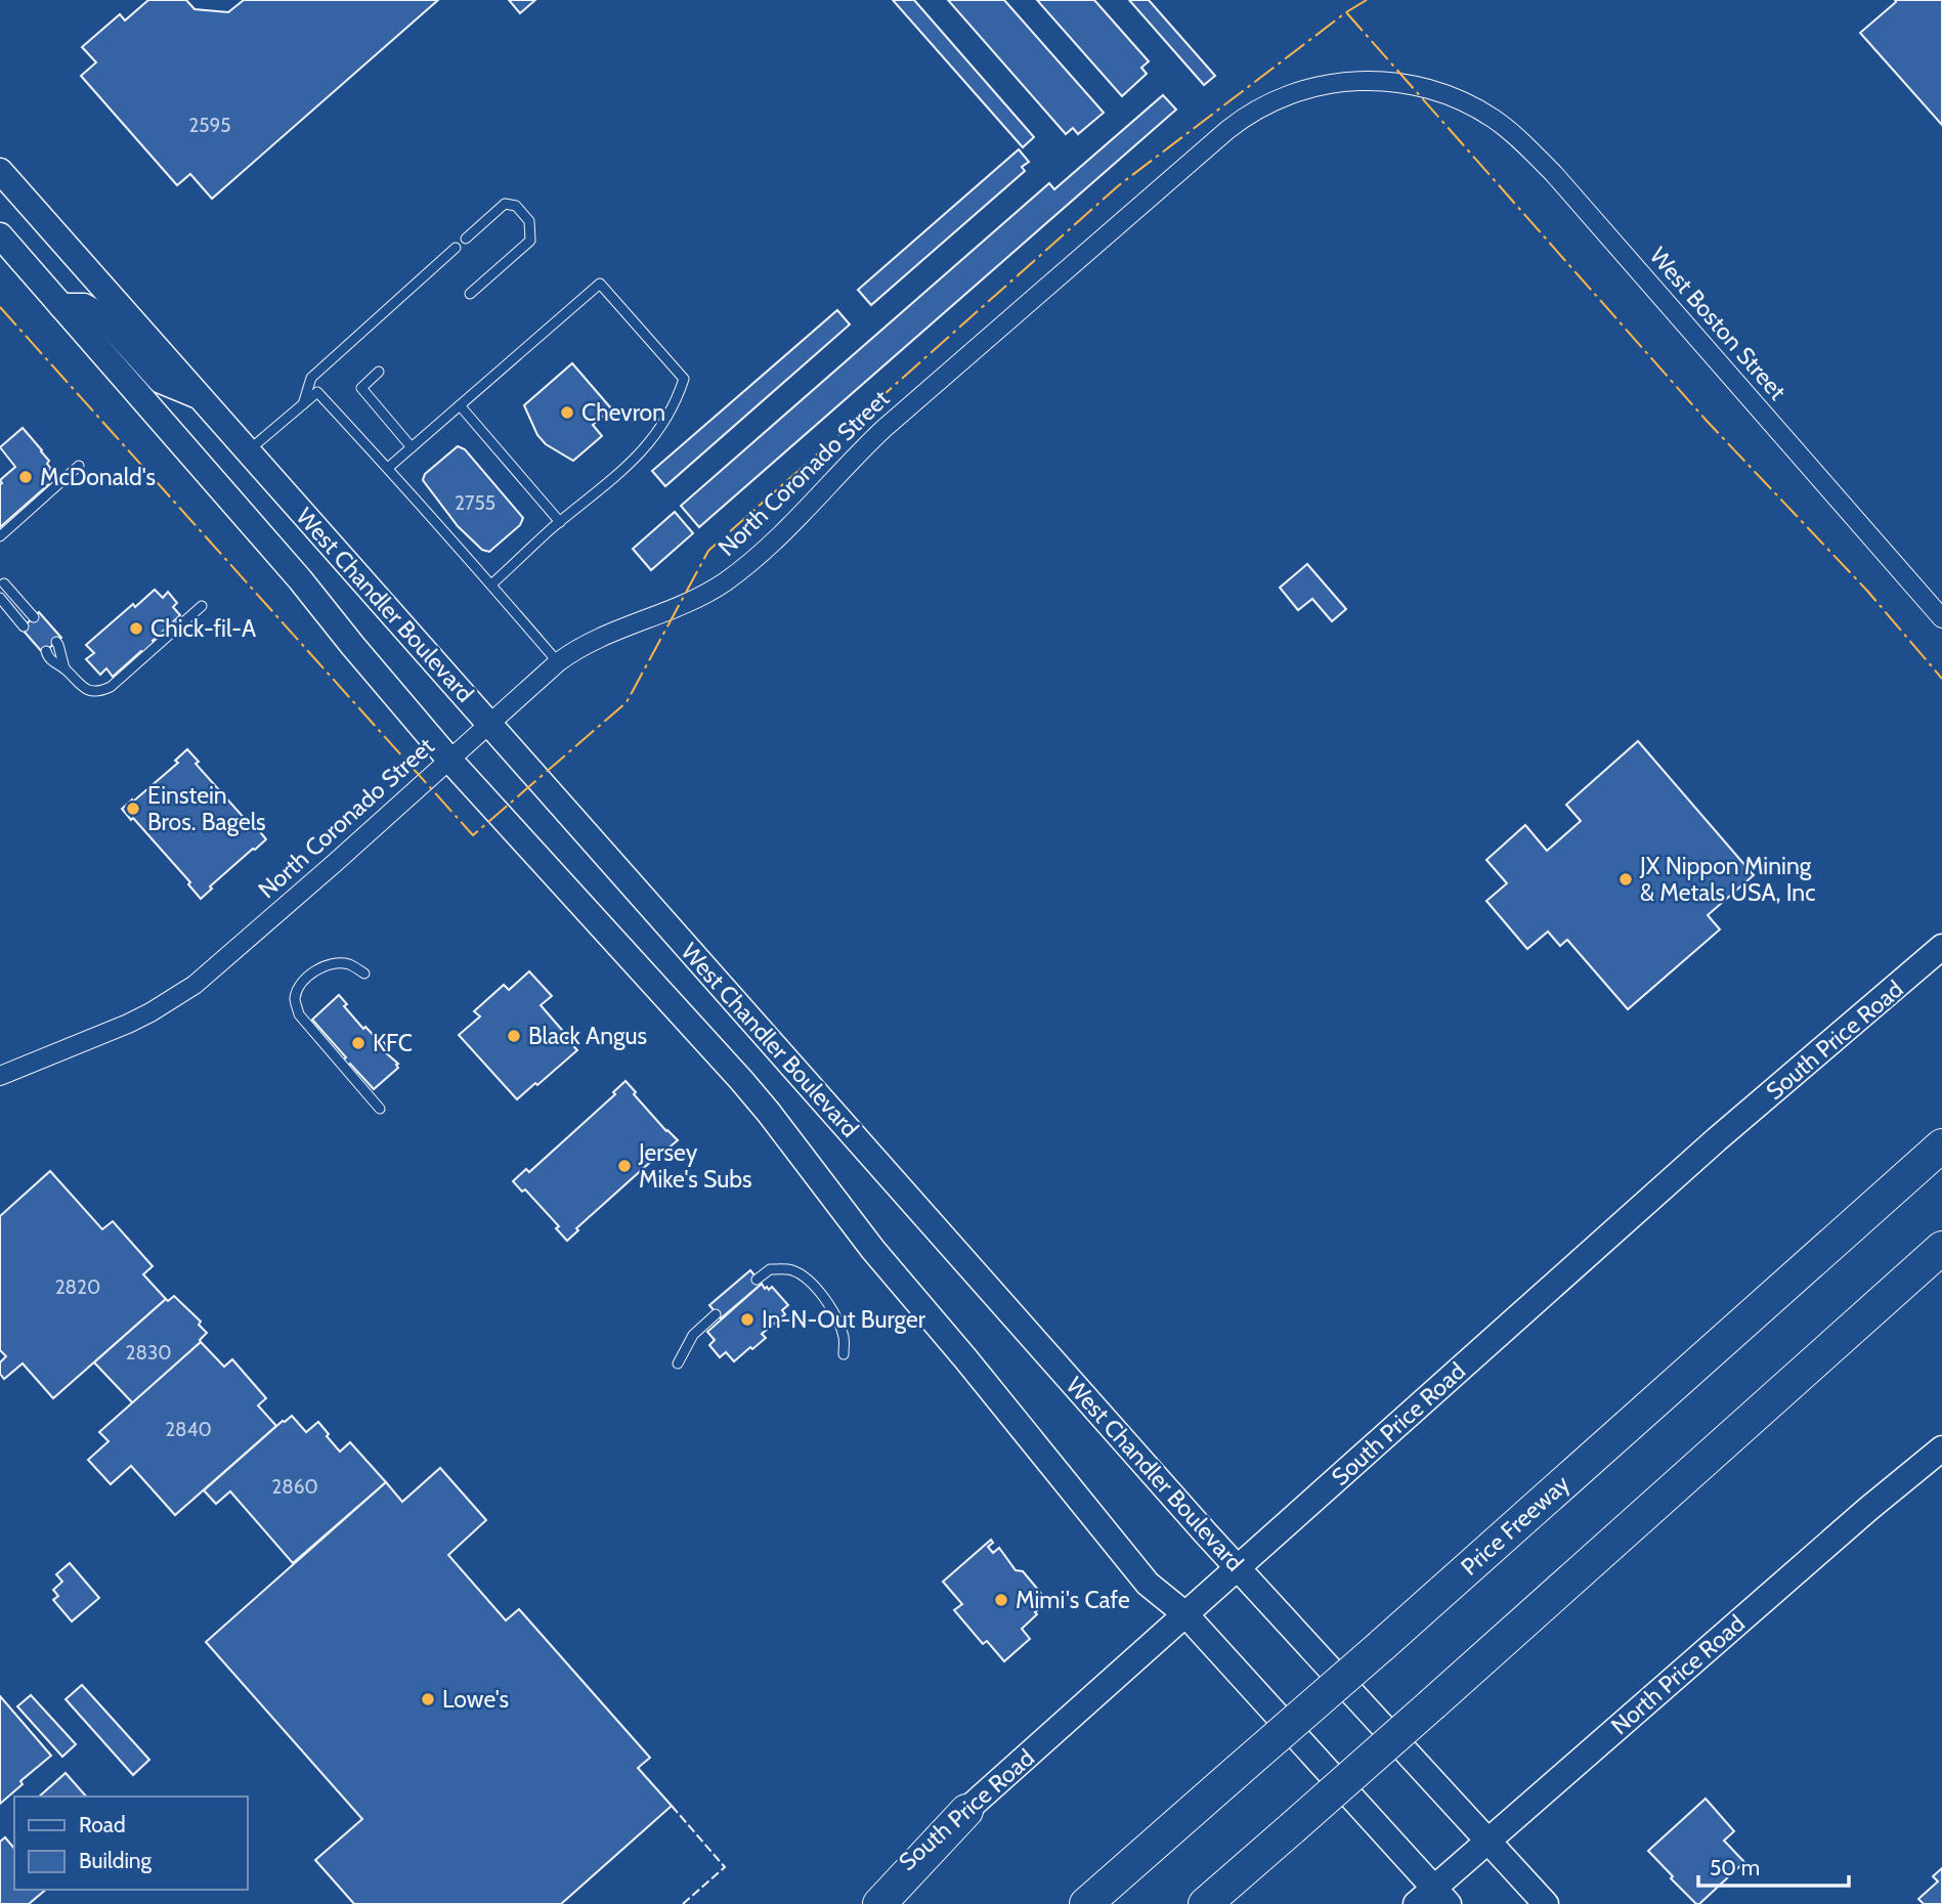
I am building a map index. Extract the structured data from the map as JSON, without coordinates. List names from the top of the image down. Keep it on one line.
{"streets":{"highway":["Price Freeway"],"main road":["West Chandler Boulevard","South Price Road","North Price Road"],"street":["West Boston Street","North Coronado Street"]},"crossings":[["West Boston Street","North Coronado Street"],["North Coronado Street","West Chandler Boulevard"],["West Chandler Boulevard","South Price Road"],["West Chandler Boulevard","North Price Road"]],"places":["Chevron","McDonald's","Chick-fil-A","Einstein Bros. Bagels","JX Nippon Mining & Metals USA, Inc","Black Angus","KFC","Jersey Mike's Subs","In-N-Out Burger","Mimi's Cafe","Lowe's"],"house_numbers":["2595","2755","2820","2830","2840","2860"],"legend":["Road","Building"],"scale_bar":"50 m"}
